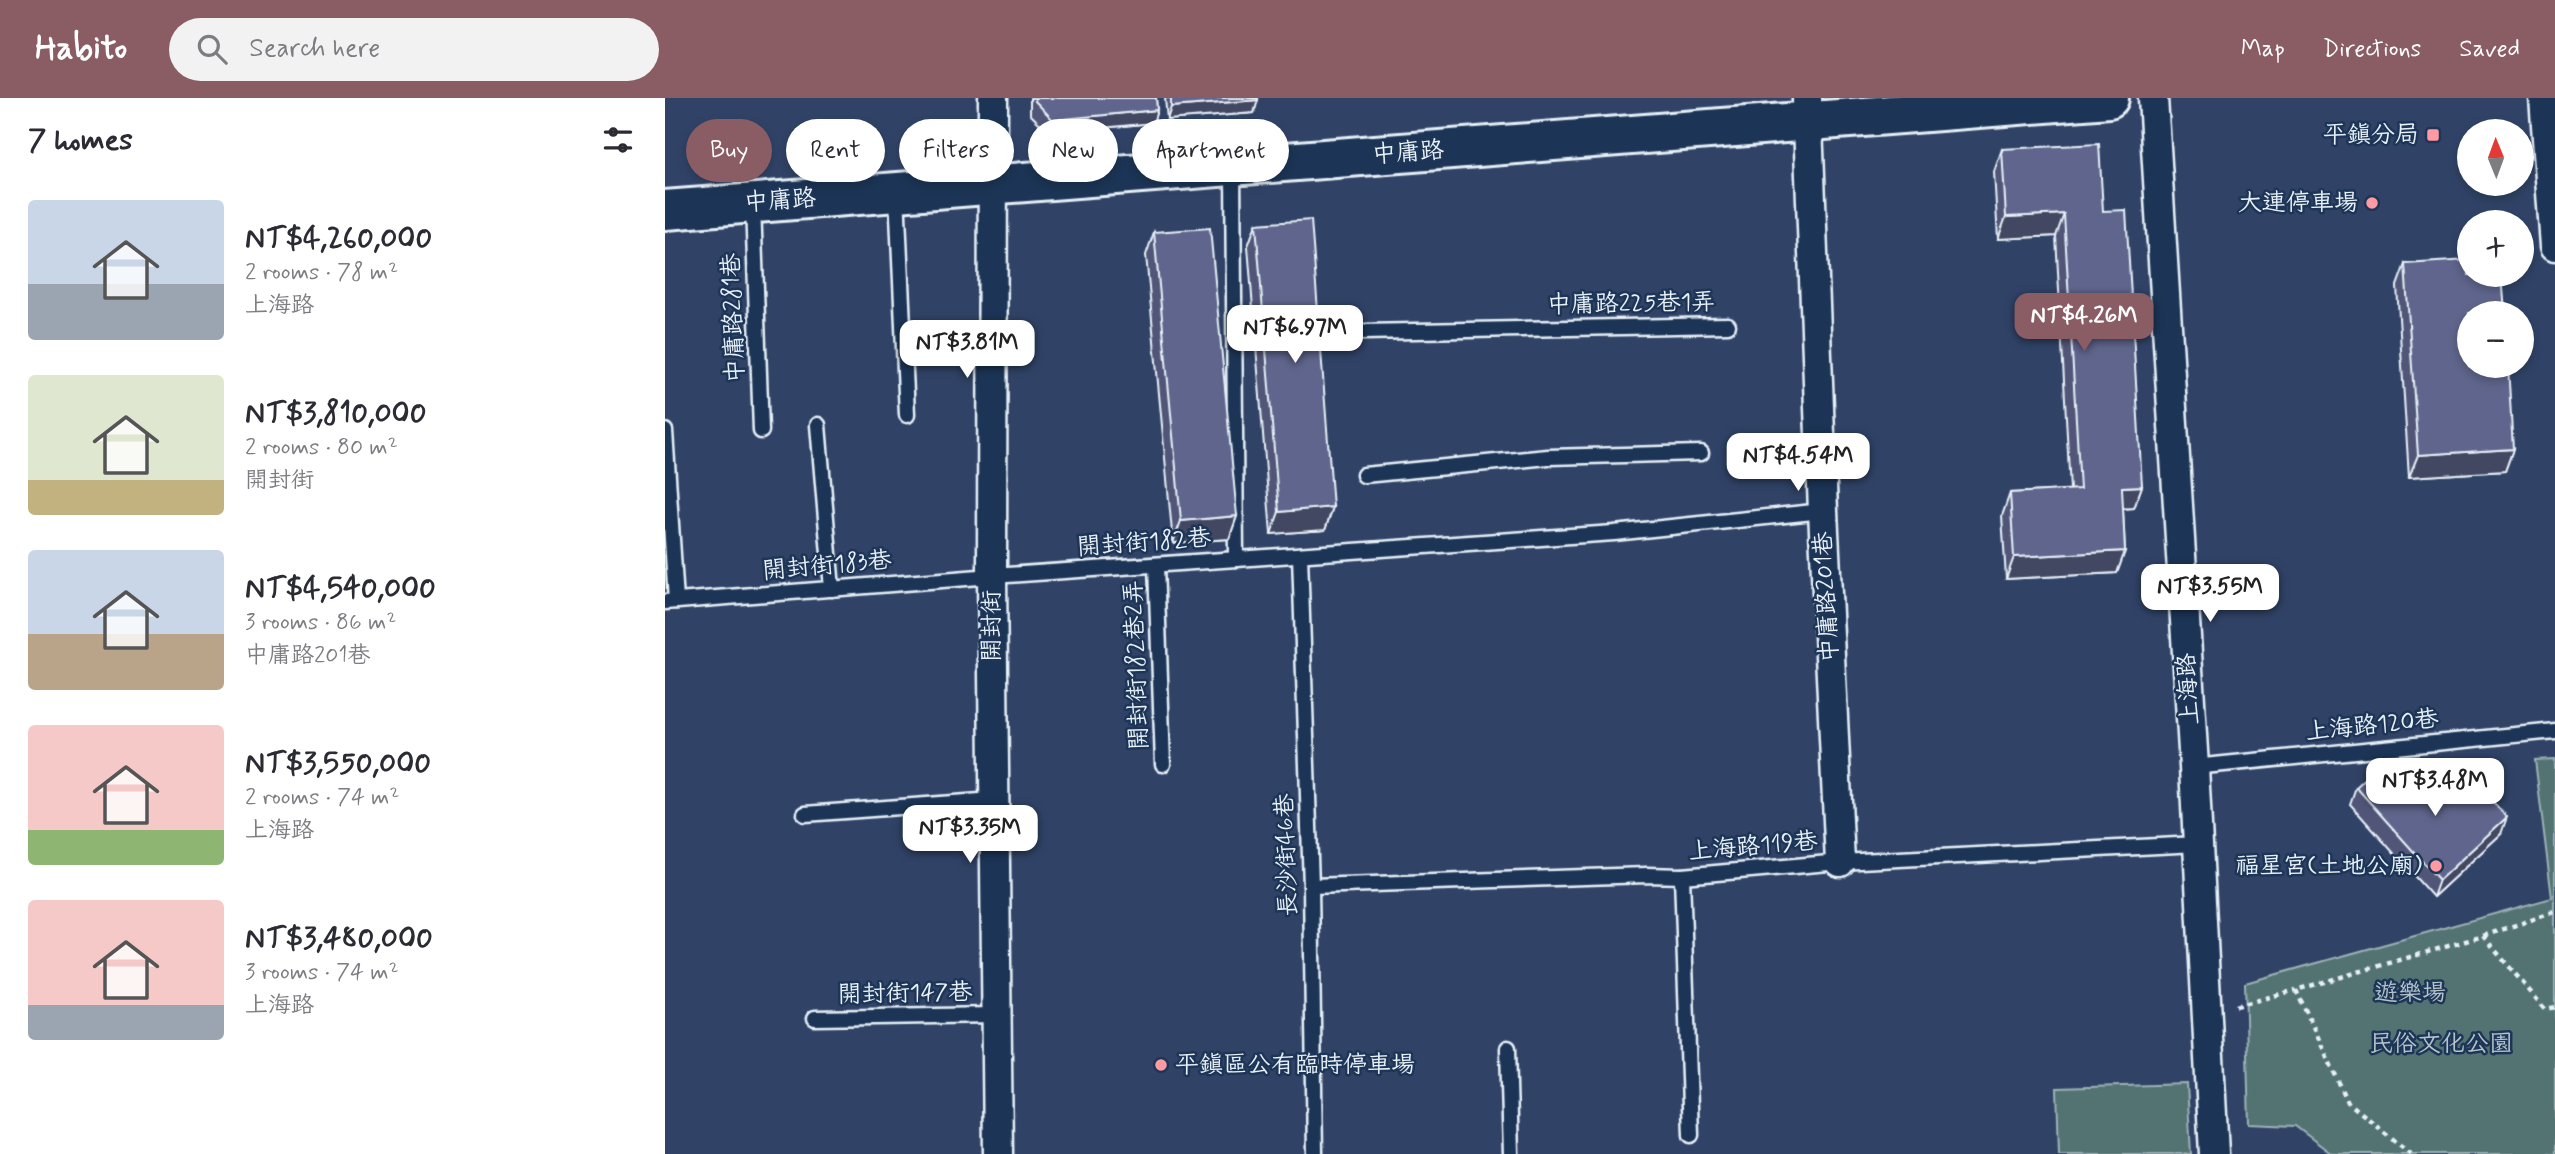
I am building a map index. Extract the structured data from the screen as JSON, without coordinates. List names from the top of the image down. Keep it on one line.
{"streets":{"street":["中庸路","中庸路201巷","開封街","上海路"],"lane":["中庸路225巷1弄","中庸路281巷","開封街182巷","開封街183巷","開封街182巷2弄","上海路120巷","上海路119巷","長沙街46巷","開封街147巷"]},"crossings":[["中庸路","中庸路281巷"],["中庸路","中庸路201巷"],["中庸路","開封街"],["開封街182巷","開封街183巷"],["開封街182巷","中庸路201巷"],["開封街182巷","開封街"],["開封街182巷","開封街182巷2弄"],["開封街182巷","長沙街46巷"],["開封街183巷","開封街"],["中庸路201巷","上海路119巷"],["開封街","開封街147巷"],["上海路","上海路120巷"],["上海路","上海路119巷"],["上海路119巷","長沙街46巷"]],"parks":["遊樂場","民俗文化公園"],"places":{"transit":["平鎮分局"],"other":["大連停車場","福星宮(土地公廟)","平鎮區公有臨時停車場"]},"north":"top","page":{"header":"Habito","search":"Search here","nav":["Map","Directions","Saved"],"heading":"7 homes","map_buttons":["+","−"],"chip":["Buy","Rent","Filters","New","Apartment"],"list":[{"name":"NT$4,260,000","note":"2 rooms · 78 m² · 上海路"},{"name":"NT$3,810,000","note":"2 rooms · 80 m² · 開封街"},{"name":"NT$4,540,000","note":"3 rooms · 86 m² · 中庸路201巷"},{"name":"NT$3,550,000","note":"2 rooms · 74 m² · 上海路"},{"name":"NT$3,480,000","note":"3 rooms · 74 m² · 上海路"}],"price":["NT$4.26M","NT$6.97M","NT$3.81M","NT$4.54M","NT$3.55M","NT$3.48M","NT$3.35M"]}}
